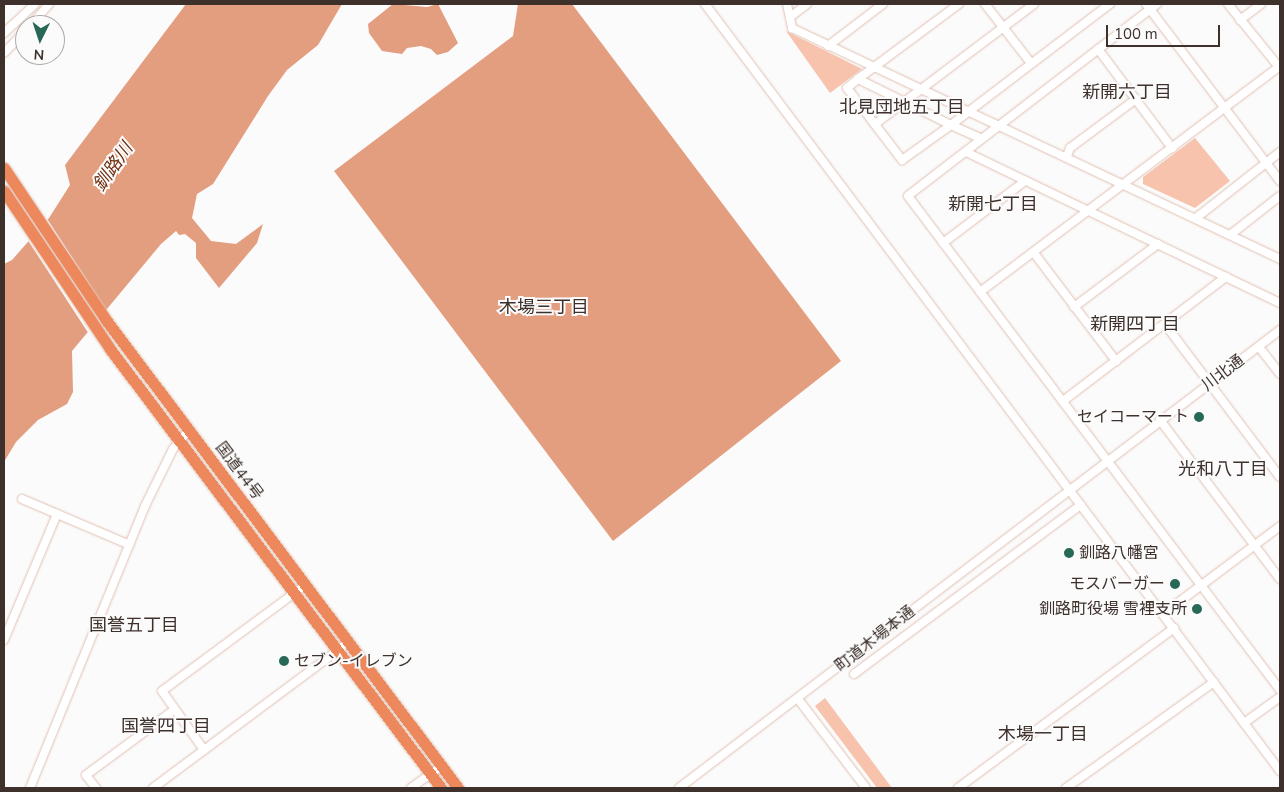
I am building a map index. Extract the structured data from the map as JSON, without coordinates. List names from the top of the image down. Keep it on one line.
{"streets":{"highway":["国道44号"],"street":["川北通","町道木場本通"]},"crossings":[["川北通","町道木場本通"]],"districts":["新開六丁目","北見団地五丁目","新開七丁目","木場三丁目","新開四丁目","光和八丁目","国誉五丁目","国誉四丁目","木場一丁目"],"water":["釧路川"],"places":["セイコーマート","釧路八幡宮","モスバーガー","釧路町役場 雪裡支所","セブン-イレブン"],"scale_bar":"100 m","north":"bottom"}
